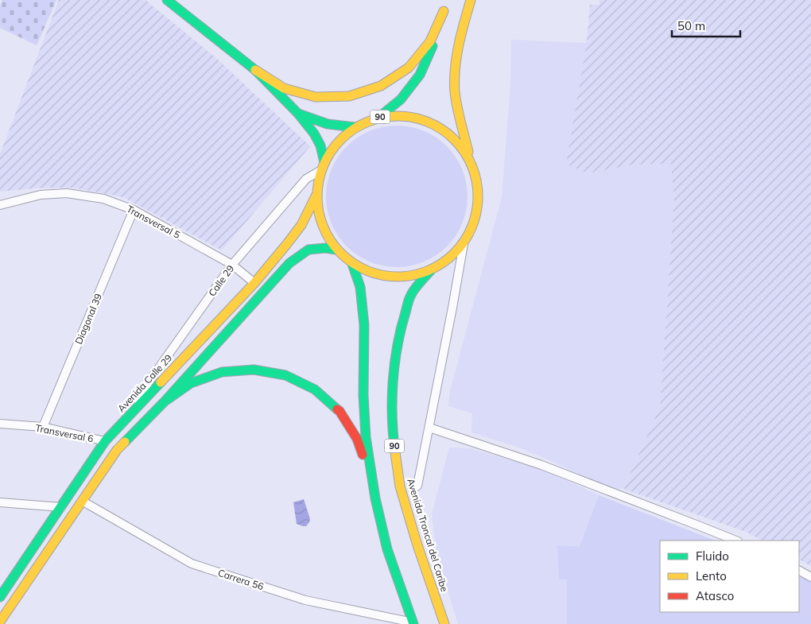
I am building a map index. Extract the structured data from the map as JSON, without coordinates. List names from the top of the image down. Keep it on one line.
{"streets":{"main road":["90","Avenida Calle 29","Avenida Troncal del Caribe"],"street":["Transversal 5","Calle 29","Diagonal 39","Transversal 6","Carrera 56"]},"crossings":[["90","Calle 29"],["90","Avenida Calle 29"],["90","Avenida Troncal del Caribe"],["Transversal 5","Calle 29"],["Transversal 5","Diagonal 39"],["Transversal 5","Avenida Calle 29"],["Calle 29","Avenida Calle 29"],["Diagonal 39","Transversal 6"],["Avenida Calle 29","Transversal 6"]],"legend":["Fluido","Lento","Atasco"],"scale_bar":"50 m"}
